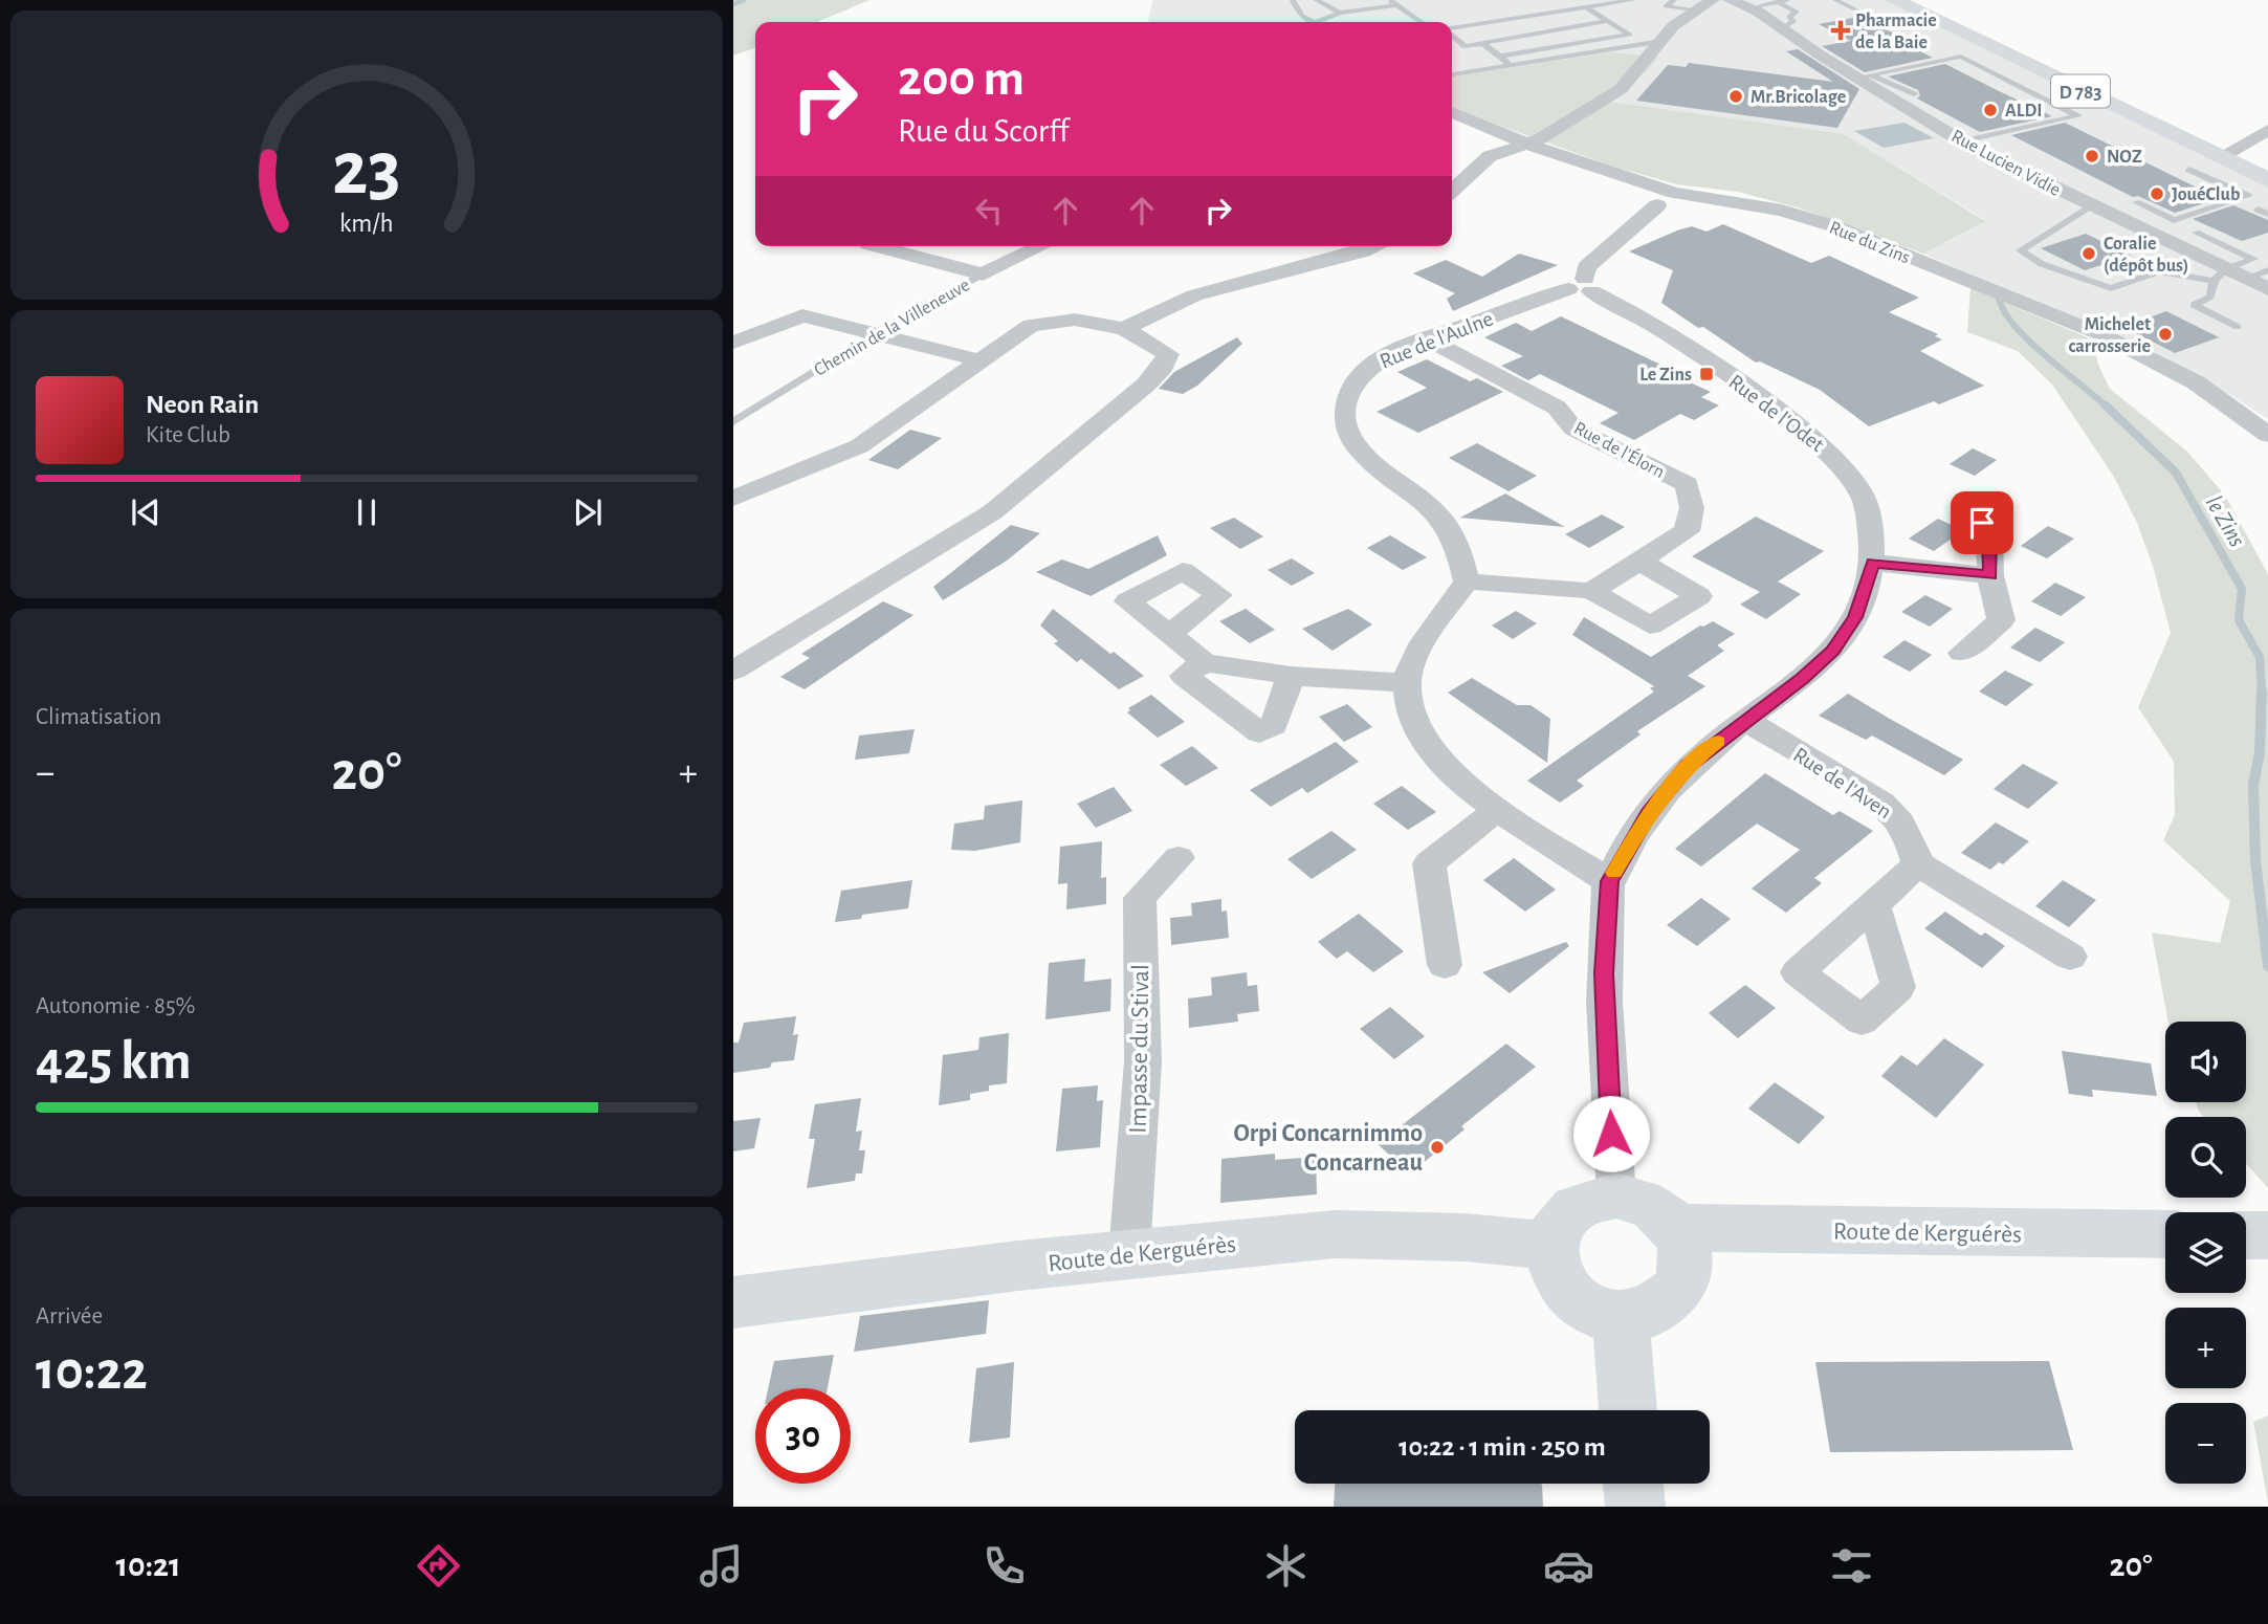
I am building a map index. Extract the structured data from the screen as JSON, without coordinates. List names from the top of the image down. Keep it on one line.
{"streets":{"main road":["D 783","Route de Kerguérès"],"street":["Rue Lucien Vidie","Rue du Zins","Chemin de la Villeneuve","Rue de l'Aulne","Rue de l'Odet","Rue de l'Élorn","Rue de l'Aven","Impasse du Stival"]},"crossings":[["Rue de l'Aulne","Rue de l'Odet"],["Rue de l'Aulne","Rue de l'Élorn"],["Rue de l'Odet","Rue de l'Aven"],["Rue de l'Odet","Route de Kerguérès"],["Impasse du Stival","Route de Kerguérès"]],"water":["le Zins"],"places":{"health":["Pharmacie de la Baie"],"other":["Mr.Bricolage","ALDI","NOZ","JouéClub","Coralie (dépôt bus)","Michelet carrosserie","Orpi Concarnimmo Concarneau"],"transit":["Le Zins"]},"page":{"turn":["200 m","Rue du Scorff"],"song":["Neon Rain","Kite Club"],"tile":["Climatisation",["Autonomie · 85%","425 km"],["Arrivée","10:22"]],"heat":["−","20°","+"],"map_buttons":["+","−"],"limit":"30","trip":"10:22 · 1 min · 250 m","tabs":["10:21","20°"],"gauge":["23","km/h"]}}
